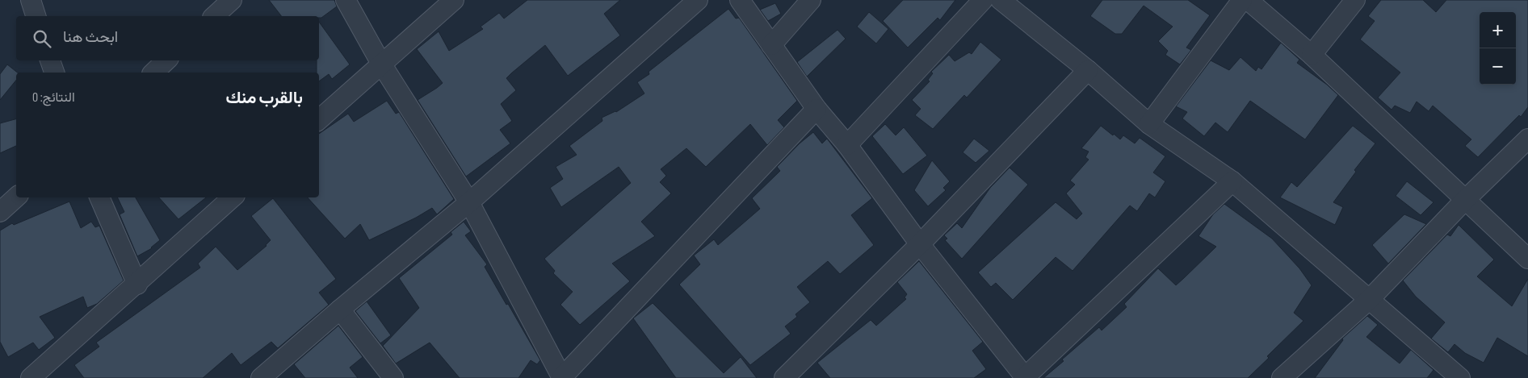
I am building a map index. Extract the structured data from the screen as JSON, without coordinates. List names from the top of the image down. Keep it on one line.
{"page":{"map_buttons":["+","−"],"search":"ابحث هنا","heading":["بالقرب منك","النتائج: 0"]}}
